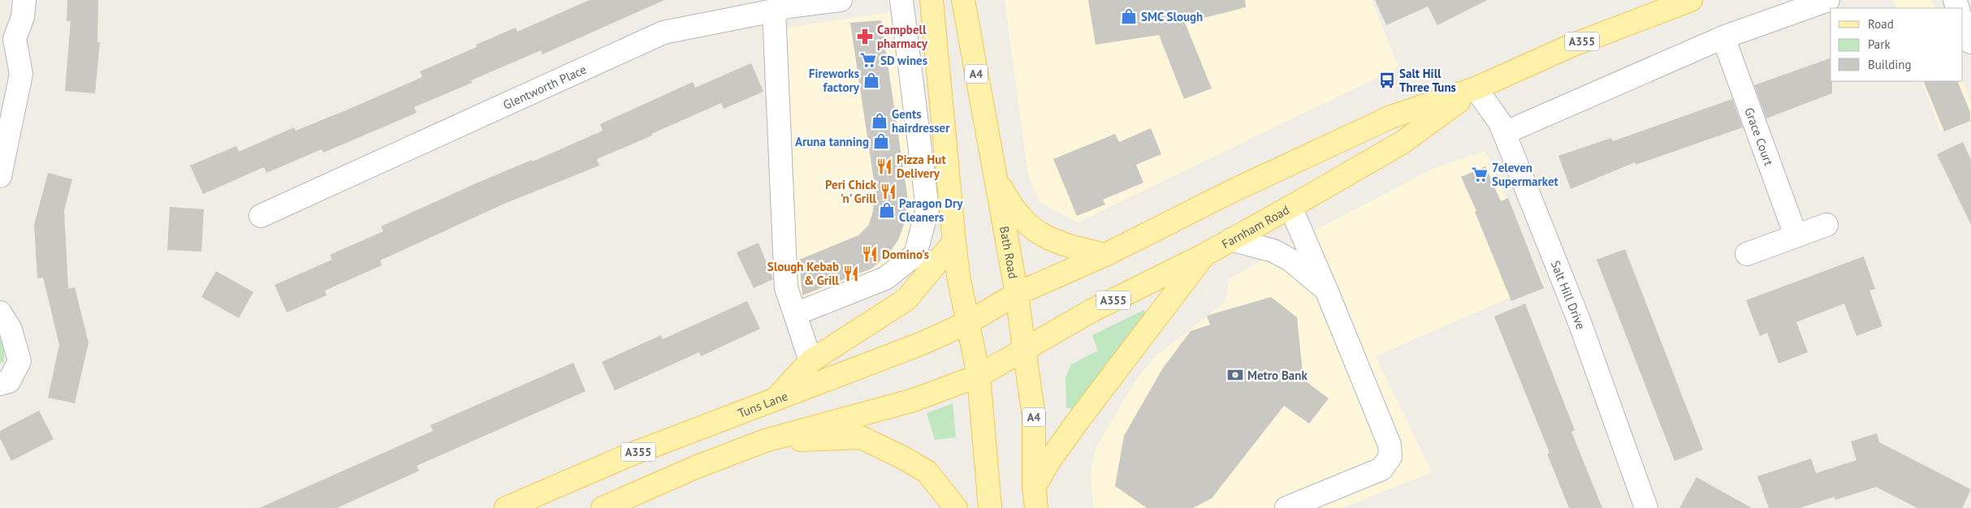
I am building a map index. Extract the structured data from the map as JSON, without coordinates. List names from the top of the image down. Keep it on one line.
{"streets":{"main road":["A355","A4","Farnham Road","Bath Road","Tuns Lane"],"street":["Glentworth Place","Grace Court","Salt Hill Drive"]},"crossings":[["A355","Farnham Road"],["A355","Bath Road"],["Farnham Road","Bath Road"],["Farnham Road","Salt Hill Drive"],["Farnham Road","Tuns Lane"],["Bath Road","Tuns Lane"]],"places":{"shop":["SMC Slough","Fireworks factory","Gents hairdresser","Aruna tanning","Paragon Dry Cleaners"],"pharmacy":["Campbell pharmacy"],"supermarket":["SD wines","7eleven Supermarket"],"bus stop":["Salt Hill Three Tuns"],"restaurant":["Pizza Hut Delivery","Peri Chick 'n' Grill","Domino's","Slough Kebab & Grill"],"bank":["Metro Bank"]},"legend":["Road","Park","Building"]}
